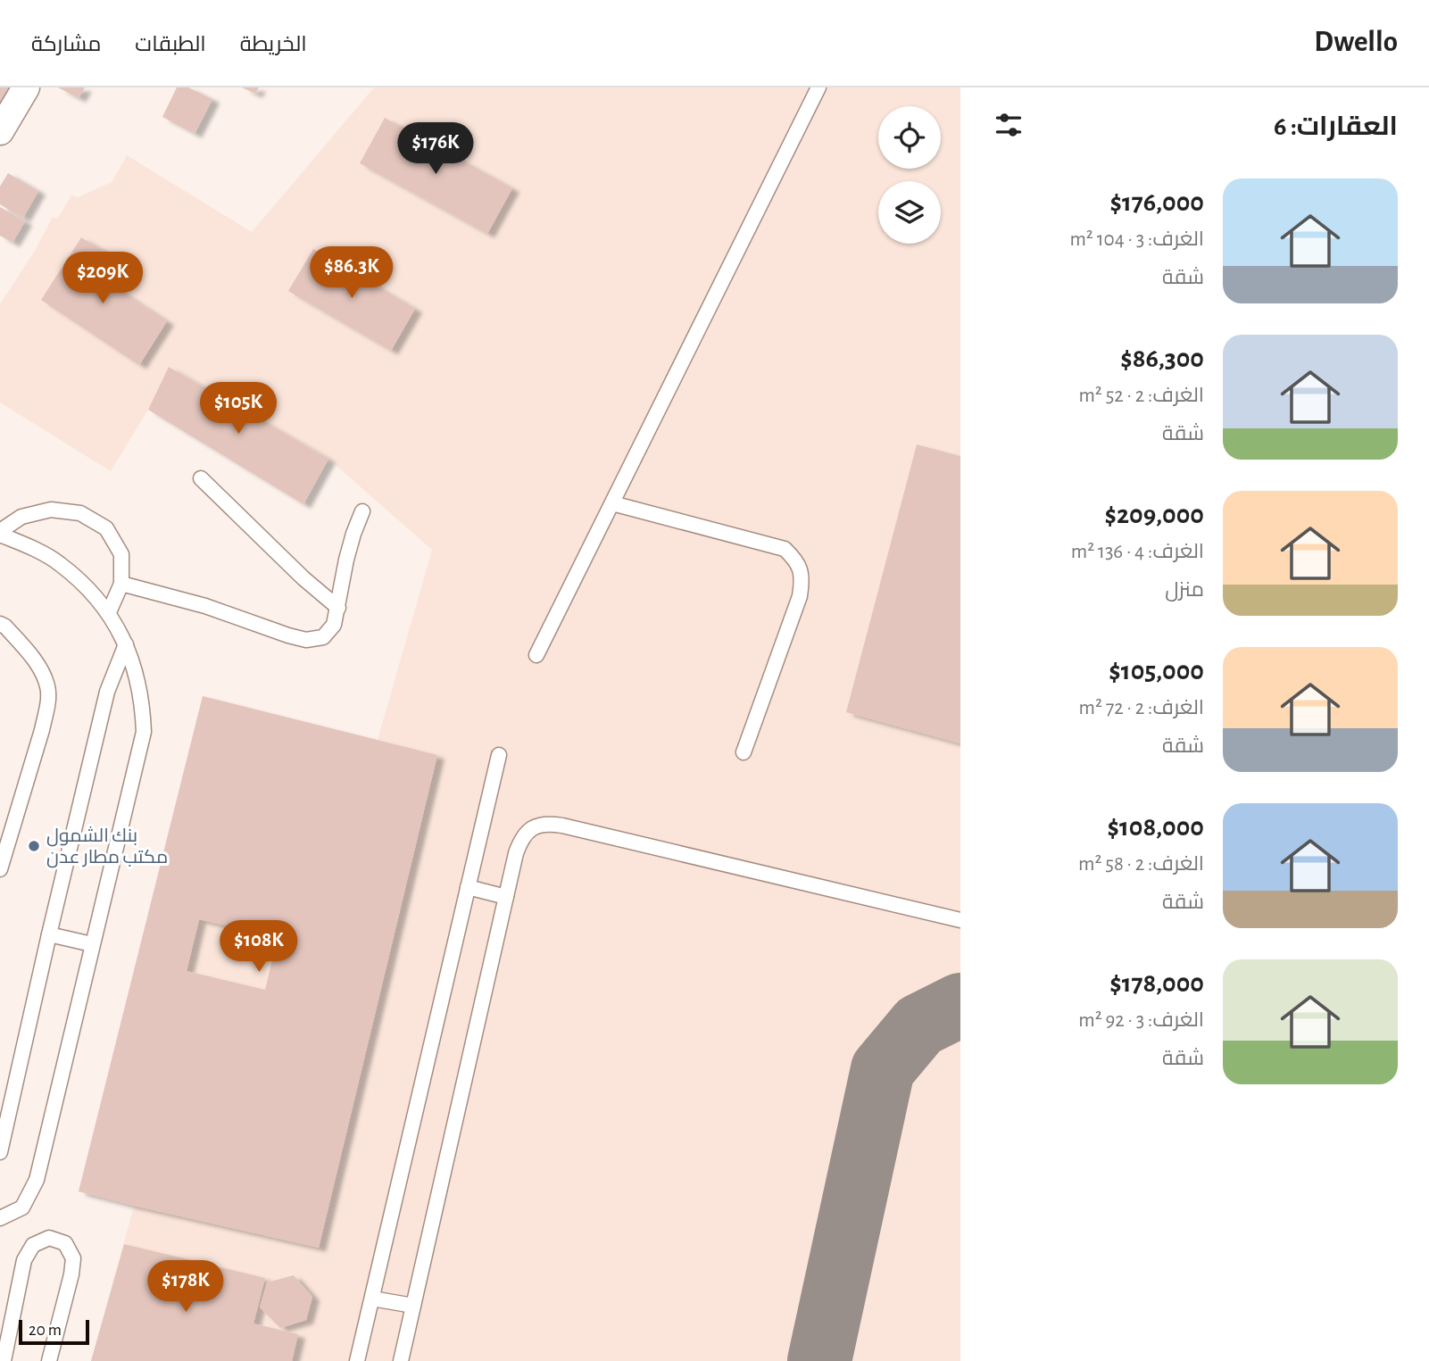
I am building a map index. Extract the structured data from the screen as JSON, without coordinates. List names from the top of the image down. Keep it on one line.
{"places":["بنك الشمول مكتب مطار عدن"],"scale_bar":"20 m","page":{"header":"Dwello","nav":["الخريطة","الطبقات","مشاركة"],"heading":"العقارات: 6","price":["$176K","$86.3K","$209K","$105K","$108K","$178K"],"list":[{"name":"$176,000","note":"الغرف: 3 · 104 m² · شقة"},{"name":"$86,300","note":"الغرف: 2 · 52 m² · شقة"},{"name":"$209,000","note":"الغرف: 4 · 136 m² · منزل"},{"name":"$105,000","note":"الغرف: 2 · 72 m² · شقة"},{"name":"$108,000","note":"الغرف: 2 · 58 m² · شقة"},{"name":"$178,000","note":"الغرف: 3 · 92 m² · شقة"}],"scale":"20 m"}}
